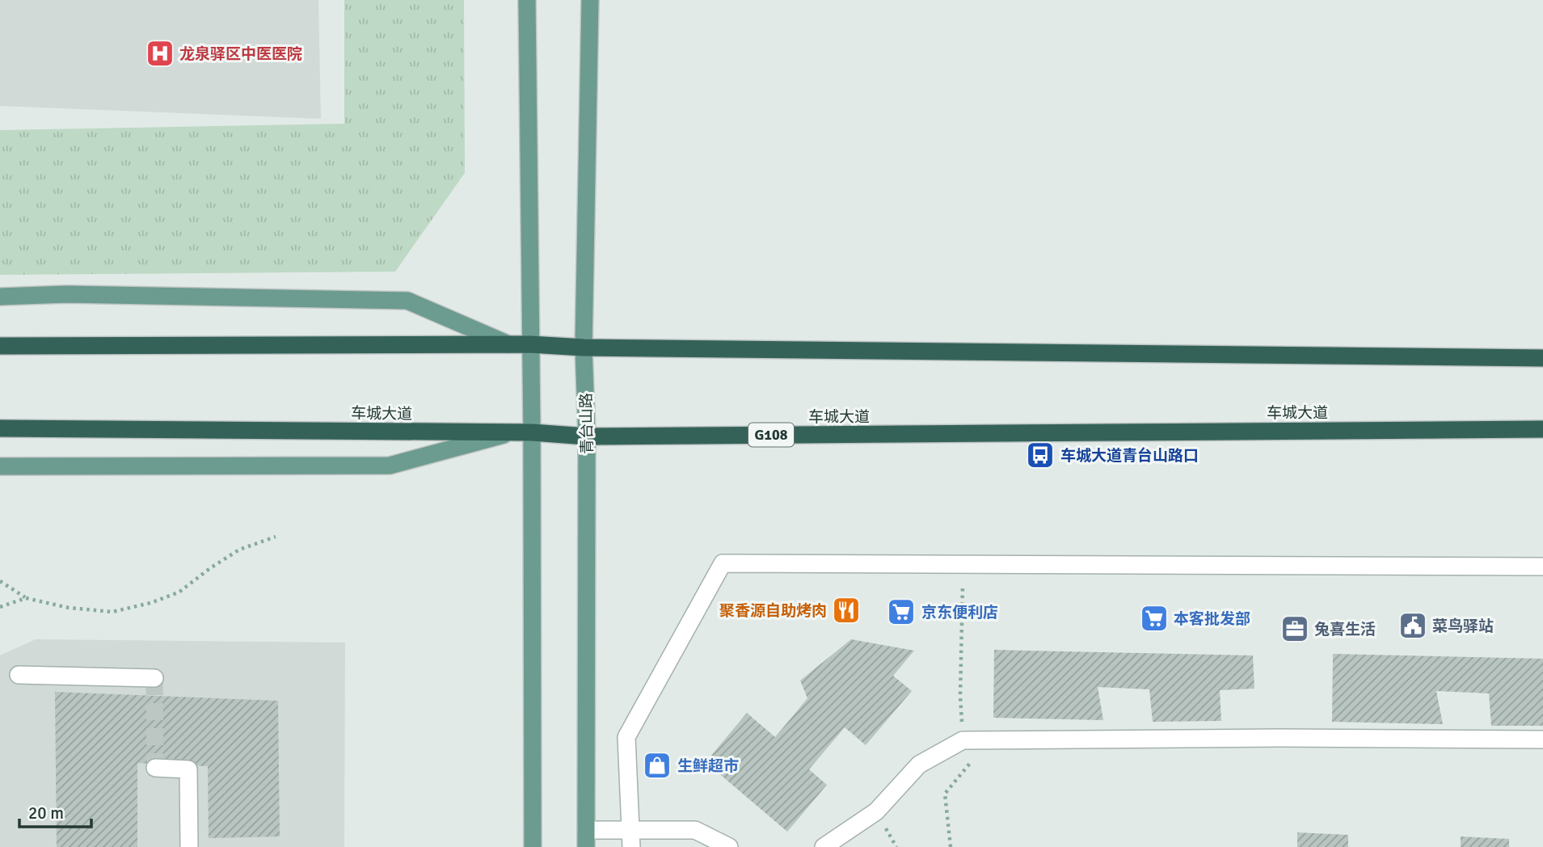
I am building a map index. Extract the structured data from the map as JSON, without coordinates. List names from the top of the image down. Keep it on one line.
{"streets":{"highway":["车城大道","G108"],"main road":["青台山路"]},"crossings":[["车城大道","青台山路"]],"places":{"hospital":["龙泉驿区中医医院"],"bus stop":["车城大道青台山路口"],"restaurant":["聚香源自助烤肉"],"supermarket":["京东便利店","本客批发部"],"public building":["菜鸟驿站"],"office":["兔喜生活"],"shop":["生鲜超市"]},"scale_bar":"20 m"}
